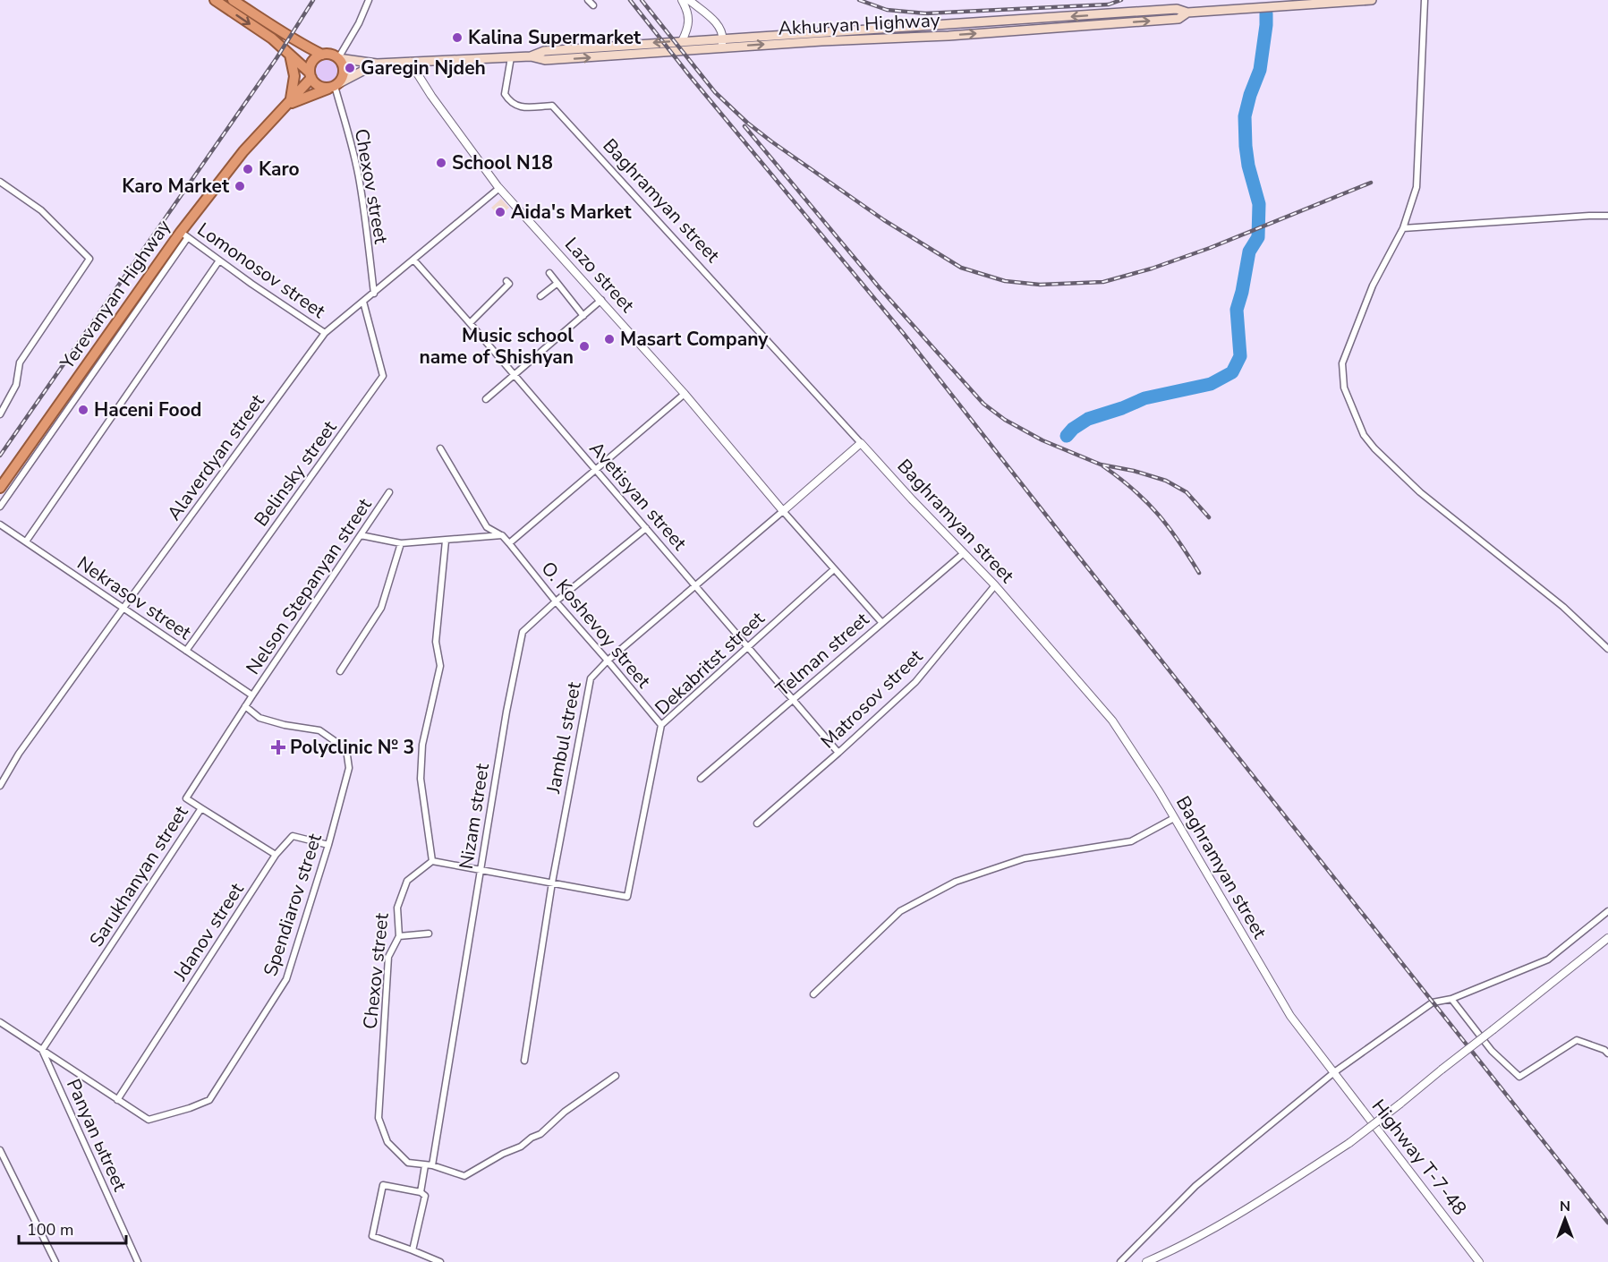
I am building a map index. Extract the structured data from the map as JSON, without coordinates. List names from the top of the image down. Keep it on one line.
{"streets":{"highway":["Yerevanyan Highway"],"main road":["Akhuryan Highway"],"street":["Chexov street","Baghramyan street","Lomonosov street","Lazo street","Alaverdyan street","Belinsky street","Avetisyan street","Nelson Stepanyan street","Nekrasov street","O. Koshevoy street","Telman street","Dekabritst street","Matrosov street","Jambul street","Nizam street","Sarukhanyan street","Spendiarov street","Jdanov street","Panyan ыtreet","Highway T-7-48"]},"crossings":[["Akhuryan Highway","Chexov street"],["Akhuryan Highway","Baghramyan street"],["Akhuryan Highway","Lazo street"],["Akhuryan Highway","Yerevanyan Highway"],["Chexov street","Yerevanyan Highway"],["Chexov street","Alaverdyan street"],["Chexov street","Nizam street"],["Baghramyan street","Telman street"],["Baghramyan street","Matrosov street"],["Baghramyan street","Jambul street"],["Baghramyan street","Highway T-7-48"],["Lomonosov street","Yerevanyan Highway"],["Lomonosov street","Alaverdyan street"],["Lazo street","Alaverdyan street"],["Lazo street","Telman street"],["Lazo street","Dekabritst street"],["Lazo street","Jambul street"],["Alaverdyan street","Belinsky street"],["Alaverdyan street","Avetisyan street"],["Alaverdyan street","Nekrasov street"],["Belinsky street","Nekrasov street"],["Avetisyan street","Telman street"],["Avetisyan street","Dekabritst street"],["Avetisyan street","Matrosov street"],["Avetisyan street","Jambul street"],["Avetisyan street","Nizam street"],["Nelson Stepanyan street","Nekrasov street"],["Nelson Stepanyan street","Sarukhanyan street"],["Nekrasov street","Sarukhanyan street"],["O. Koshevoy street","Dekabritst street"],["O. Koshevoy street","Jambul street"],["O. Koshevoy street","Nizam street"],["Dekabritst street","Jambul street"],["Sarukhanyan street","Spendiarov street"],["Sarukhanyan street","Panyan ыtreet"],["Spendiarov street","Jdanov street"],["Spendiarov street","Panyan ыtreet"]],"places":{"other":["Kalina Supermarket","Garegin Njdeh","School N18","Karo","Karo Market","Aida's Market","Masart Company","Music school name of Shishyan","Haceni Food"],"health":["Polyclinic № 3"]},"scale_bar":"100 m","north":"top"}
